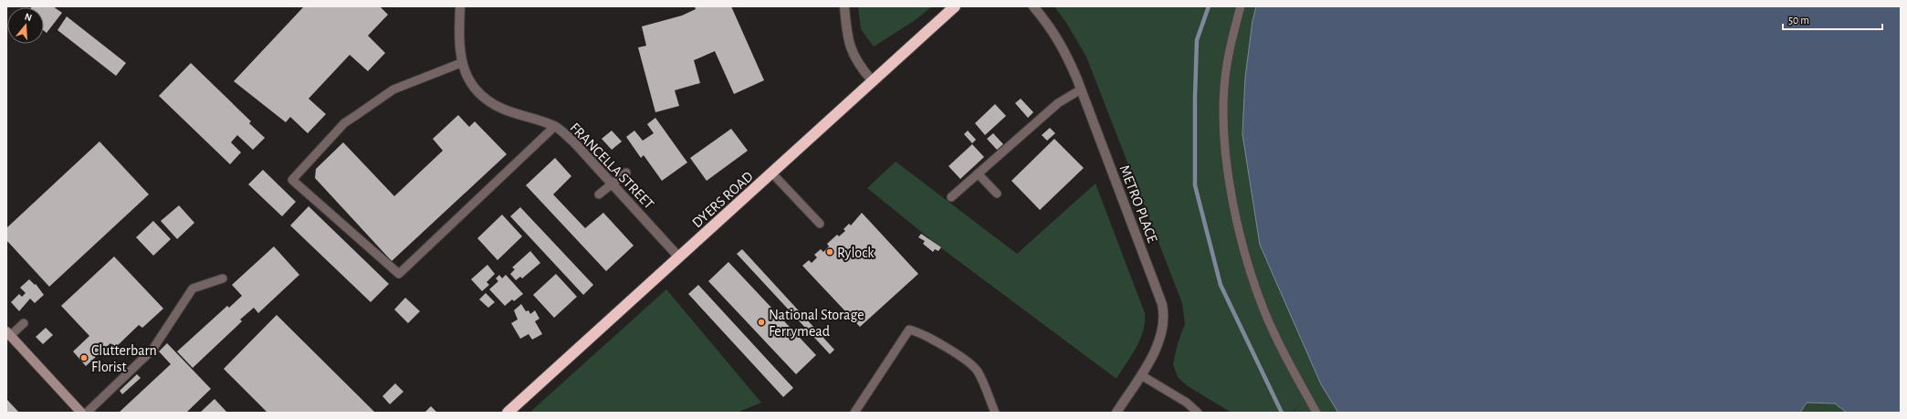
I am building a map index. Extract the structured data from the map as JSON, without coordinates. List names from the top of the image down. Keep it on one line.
{"streets":{"highway":["DYERS ROAD"],"street":["FRANCELLA STREET","METRO PLACE"]},"crossings":[["FRANCELLA STREET","DYERS ROAD"]],"places":["Rylock","National Storage Ferrymead","Clutterbarn Florist"],"scale_bar":"50 m","north":"top"}
